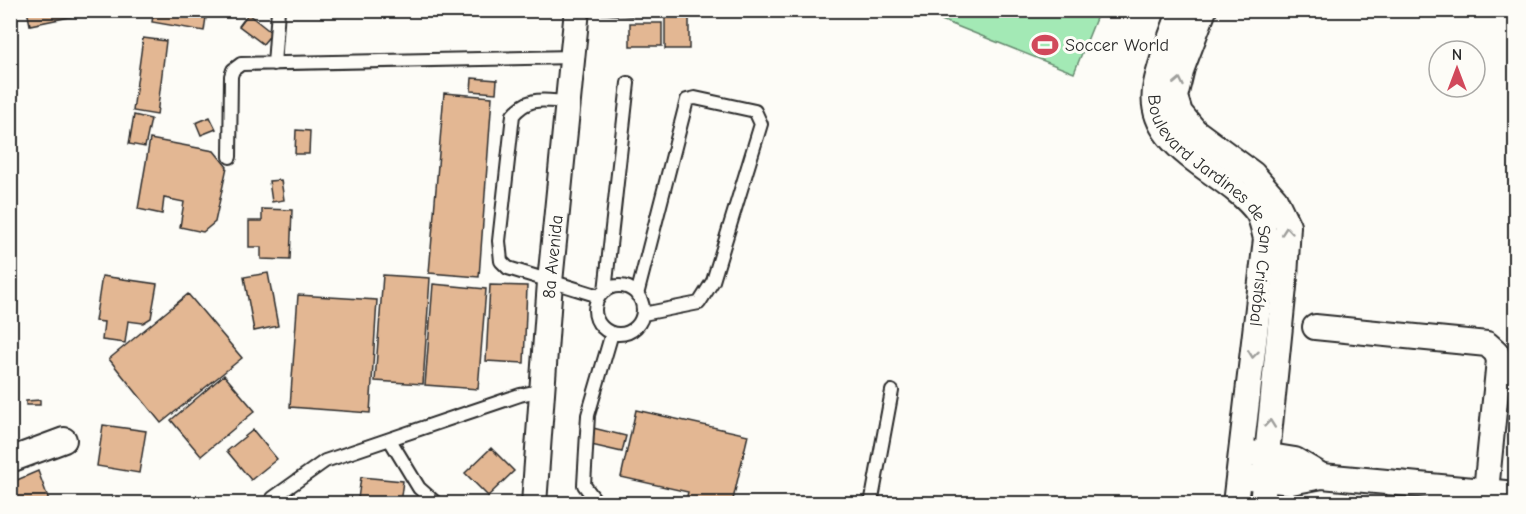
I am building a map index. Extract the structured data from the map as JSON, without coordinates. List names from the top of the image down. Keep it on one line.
{"streets":{"street":["Boulevard Jardines de San Cristóbal","8a Avenida"]},"places":{"sports":["Soccer World"]},"north":"top"}
